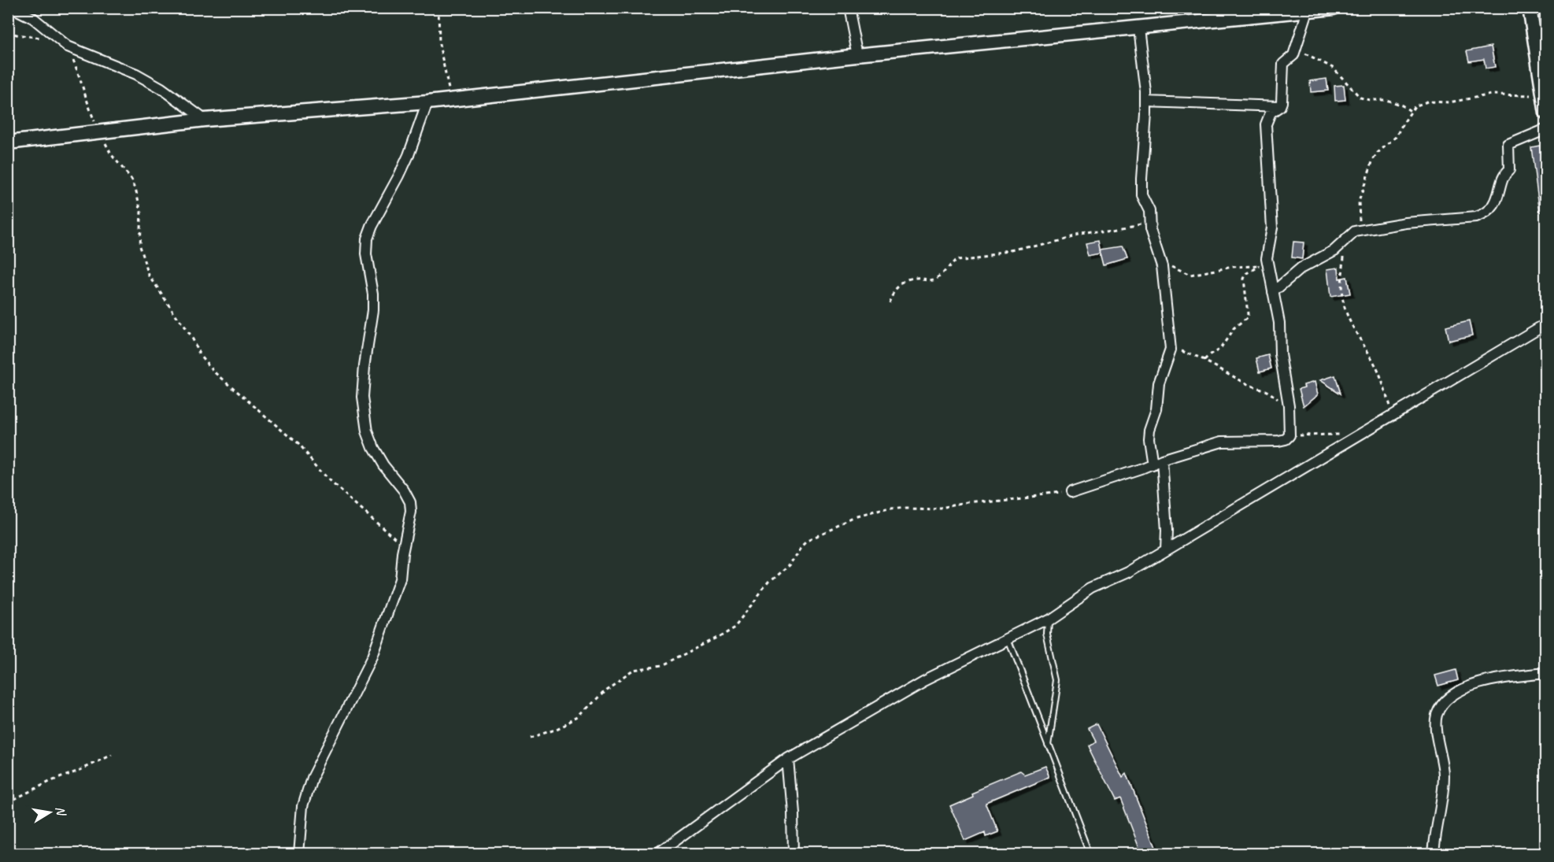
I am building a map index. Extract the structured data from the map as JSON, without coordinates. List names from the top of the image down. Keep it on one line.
{"north":"right"}
